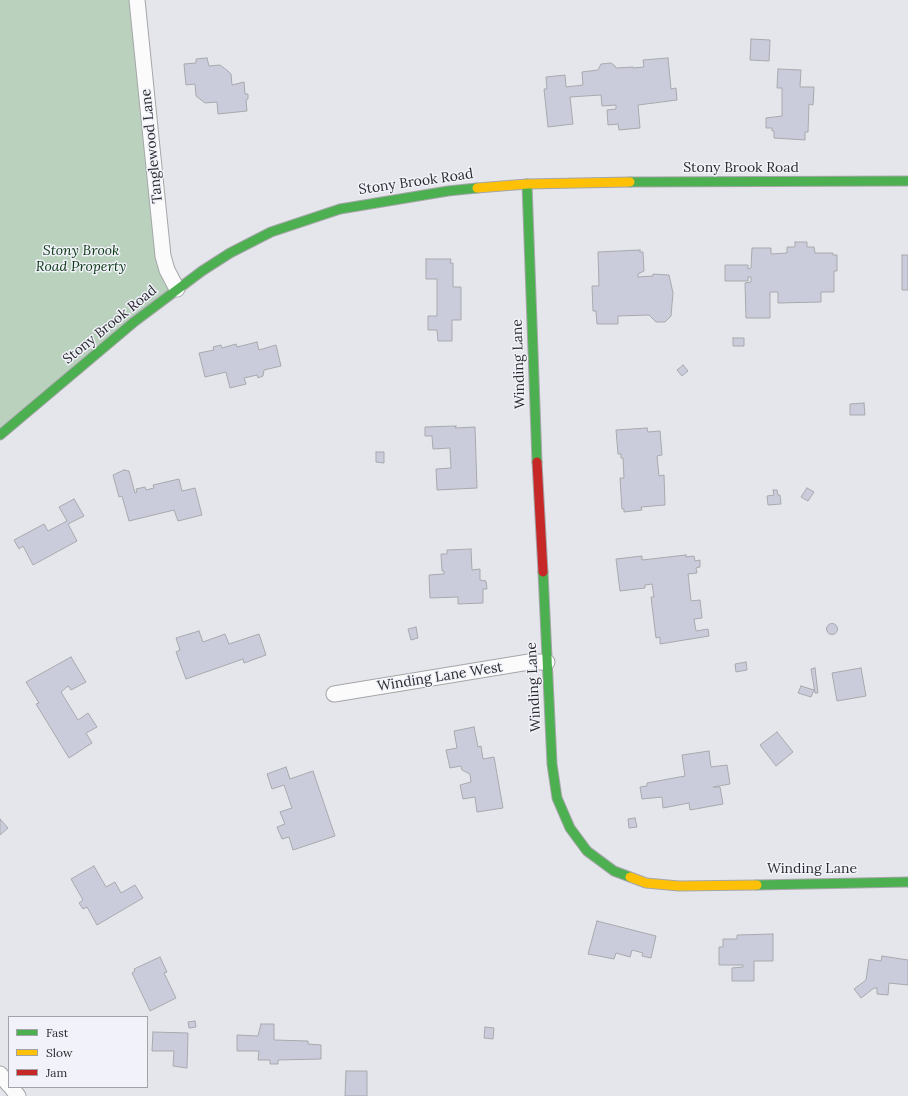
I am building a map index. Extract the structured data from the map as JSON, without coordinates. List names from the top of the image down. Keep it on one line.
{"streets":{"street":["Tanglewood Lane","Stony Brook Road","Winding Lane","Winding Lane West"]},"crossings":[["Tanglewood Lane","Stony Brook Road"],["Stony Brook Road","Winding Lane"],["Winding Lane","Winding Lane West"]],"parks":["Stony Brook Road Property"],"legend":["Fast","Slow","Jam"]}
